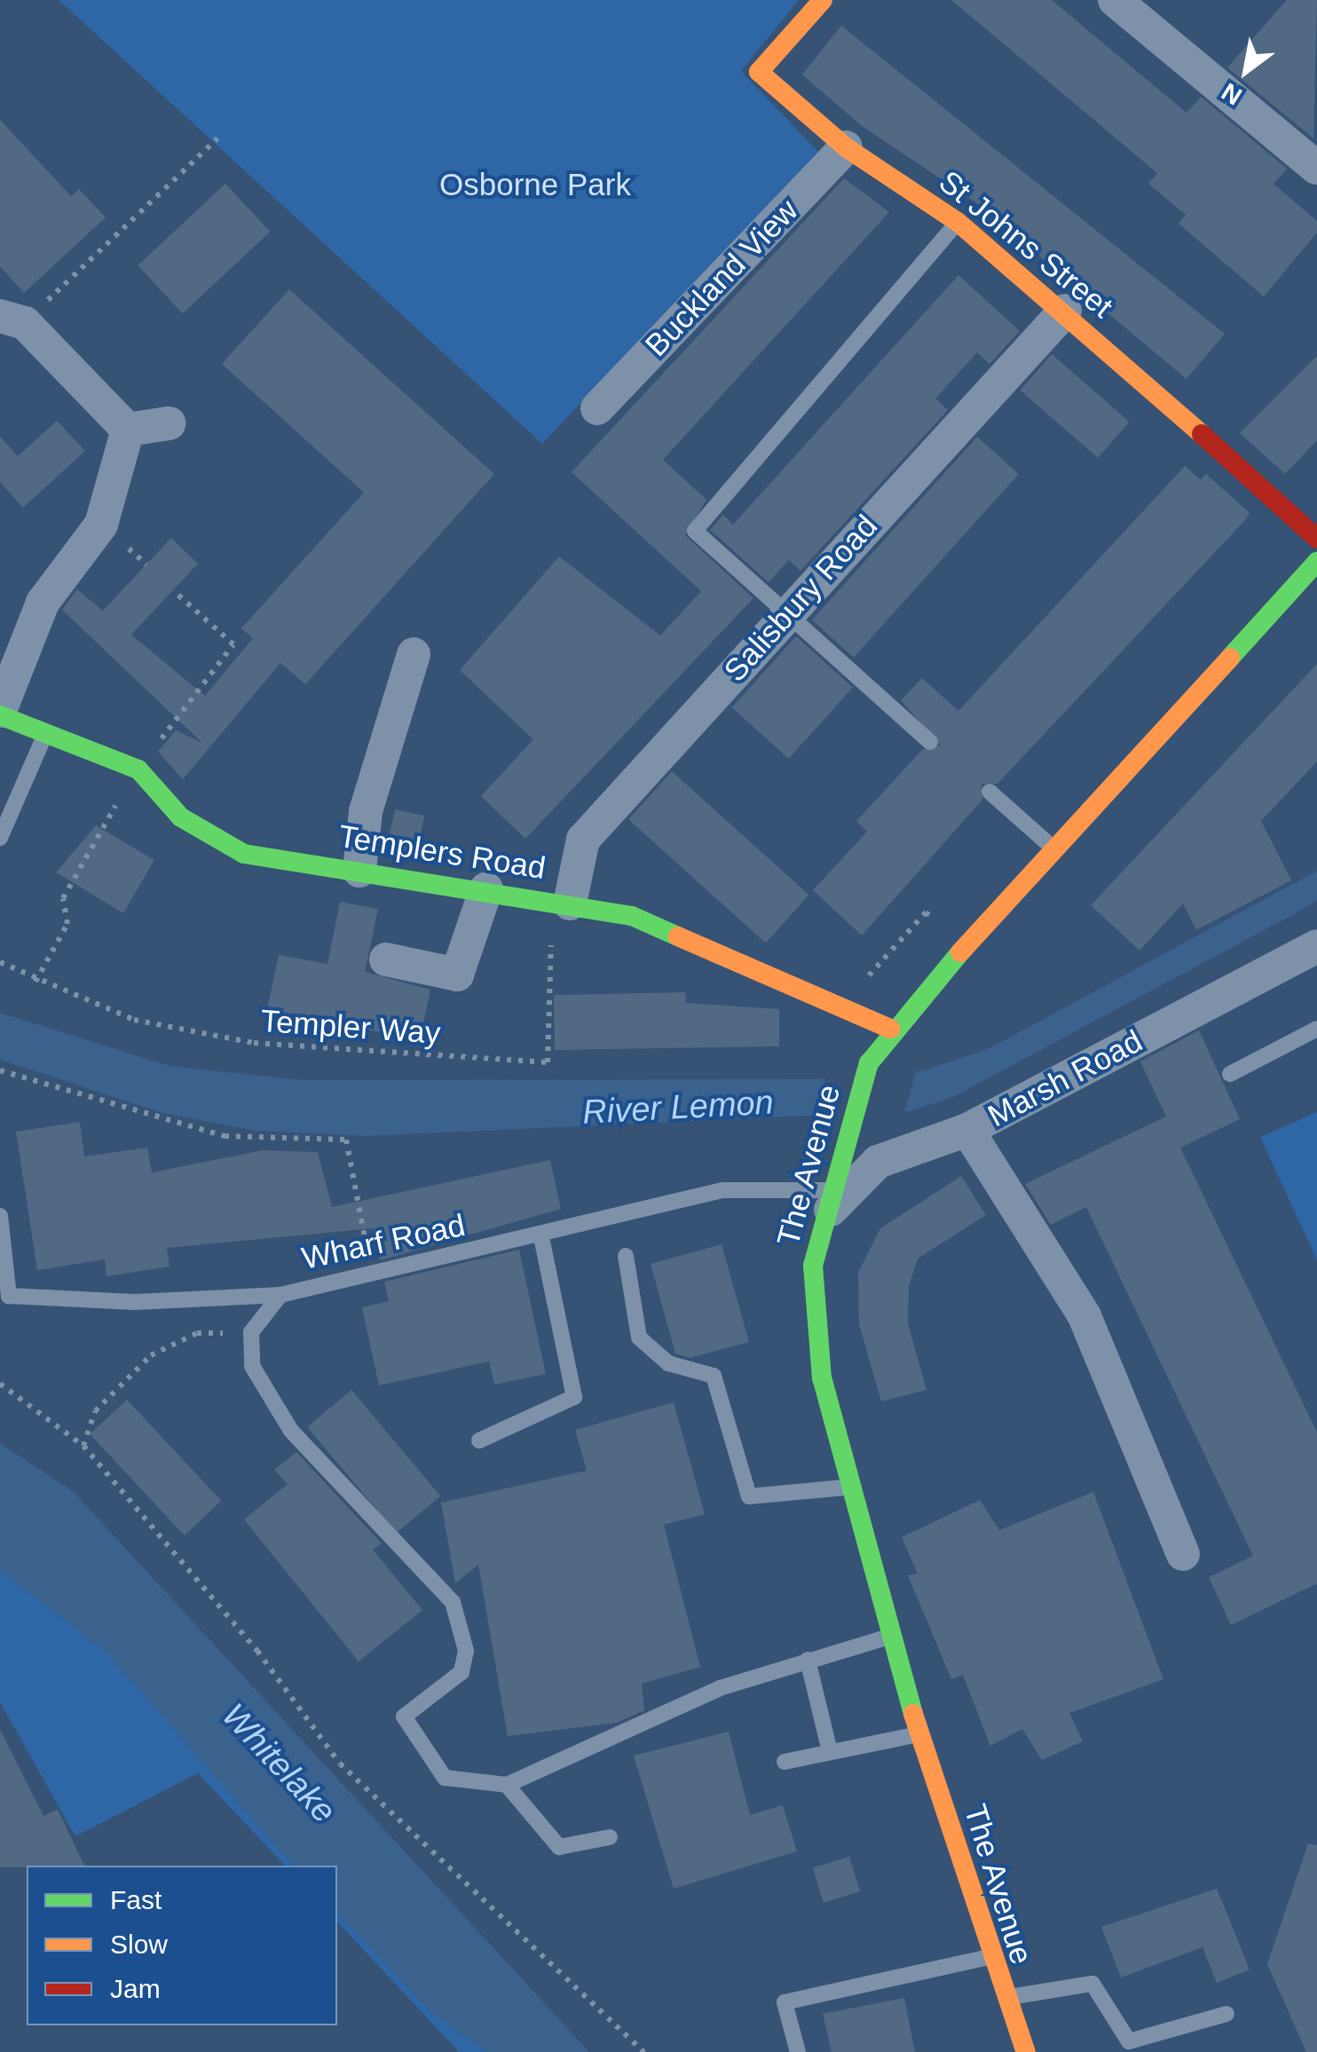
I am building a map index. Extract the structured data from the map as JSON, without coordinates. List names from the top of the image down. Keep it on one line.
{"streets":{"street":["St Johns Street","Buckland View","Salisbury Road","Templers Road","Marsh Road","The Avenue"],"lane":["Wharf Road"],"path":["Templer Way"]},"crossings":[["St Johns Street","Buckland View"],["St Johns Street","Salisbury Road"],["Salisbury Road","Templers Road"],["Salisbury Road","Templer Way"],["Templers Road","Templer Way"],["Templers Road","The Avenue"],["Marsh Road","The Avenue"],["Marsh Road","Wharf Road"],["The Avenue","Wharf Road"]],"water":["River Lemon","Whitelake"],"parks":["Osborne Park"],"legend":["Fast","Slow","Jam"],"north":"bottom left"}
